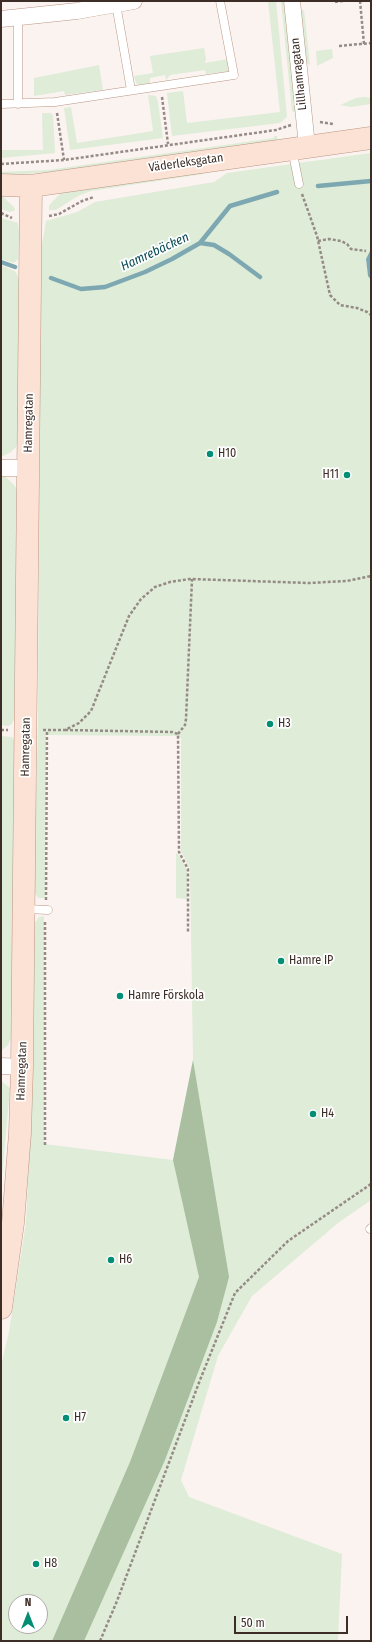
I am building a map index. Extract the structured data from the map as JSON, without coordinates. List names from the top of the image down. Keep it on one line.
{"streets":{"street":["Lillhamragatan","Väderleksgatan","Hamregatan"]},"crossings":[["Lillhamragatan","Väderleksgatan"],["Väderleksgatan","Hamregatan"]],"water":["Hamrebäcken"],"places":["H10","H11","H3","Hamre IP","Hamre Förskola","H4","H6","H7","H8"],"scale_bar":"50 m","north":"top"}
